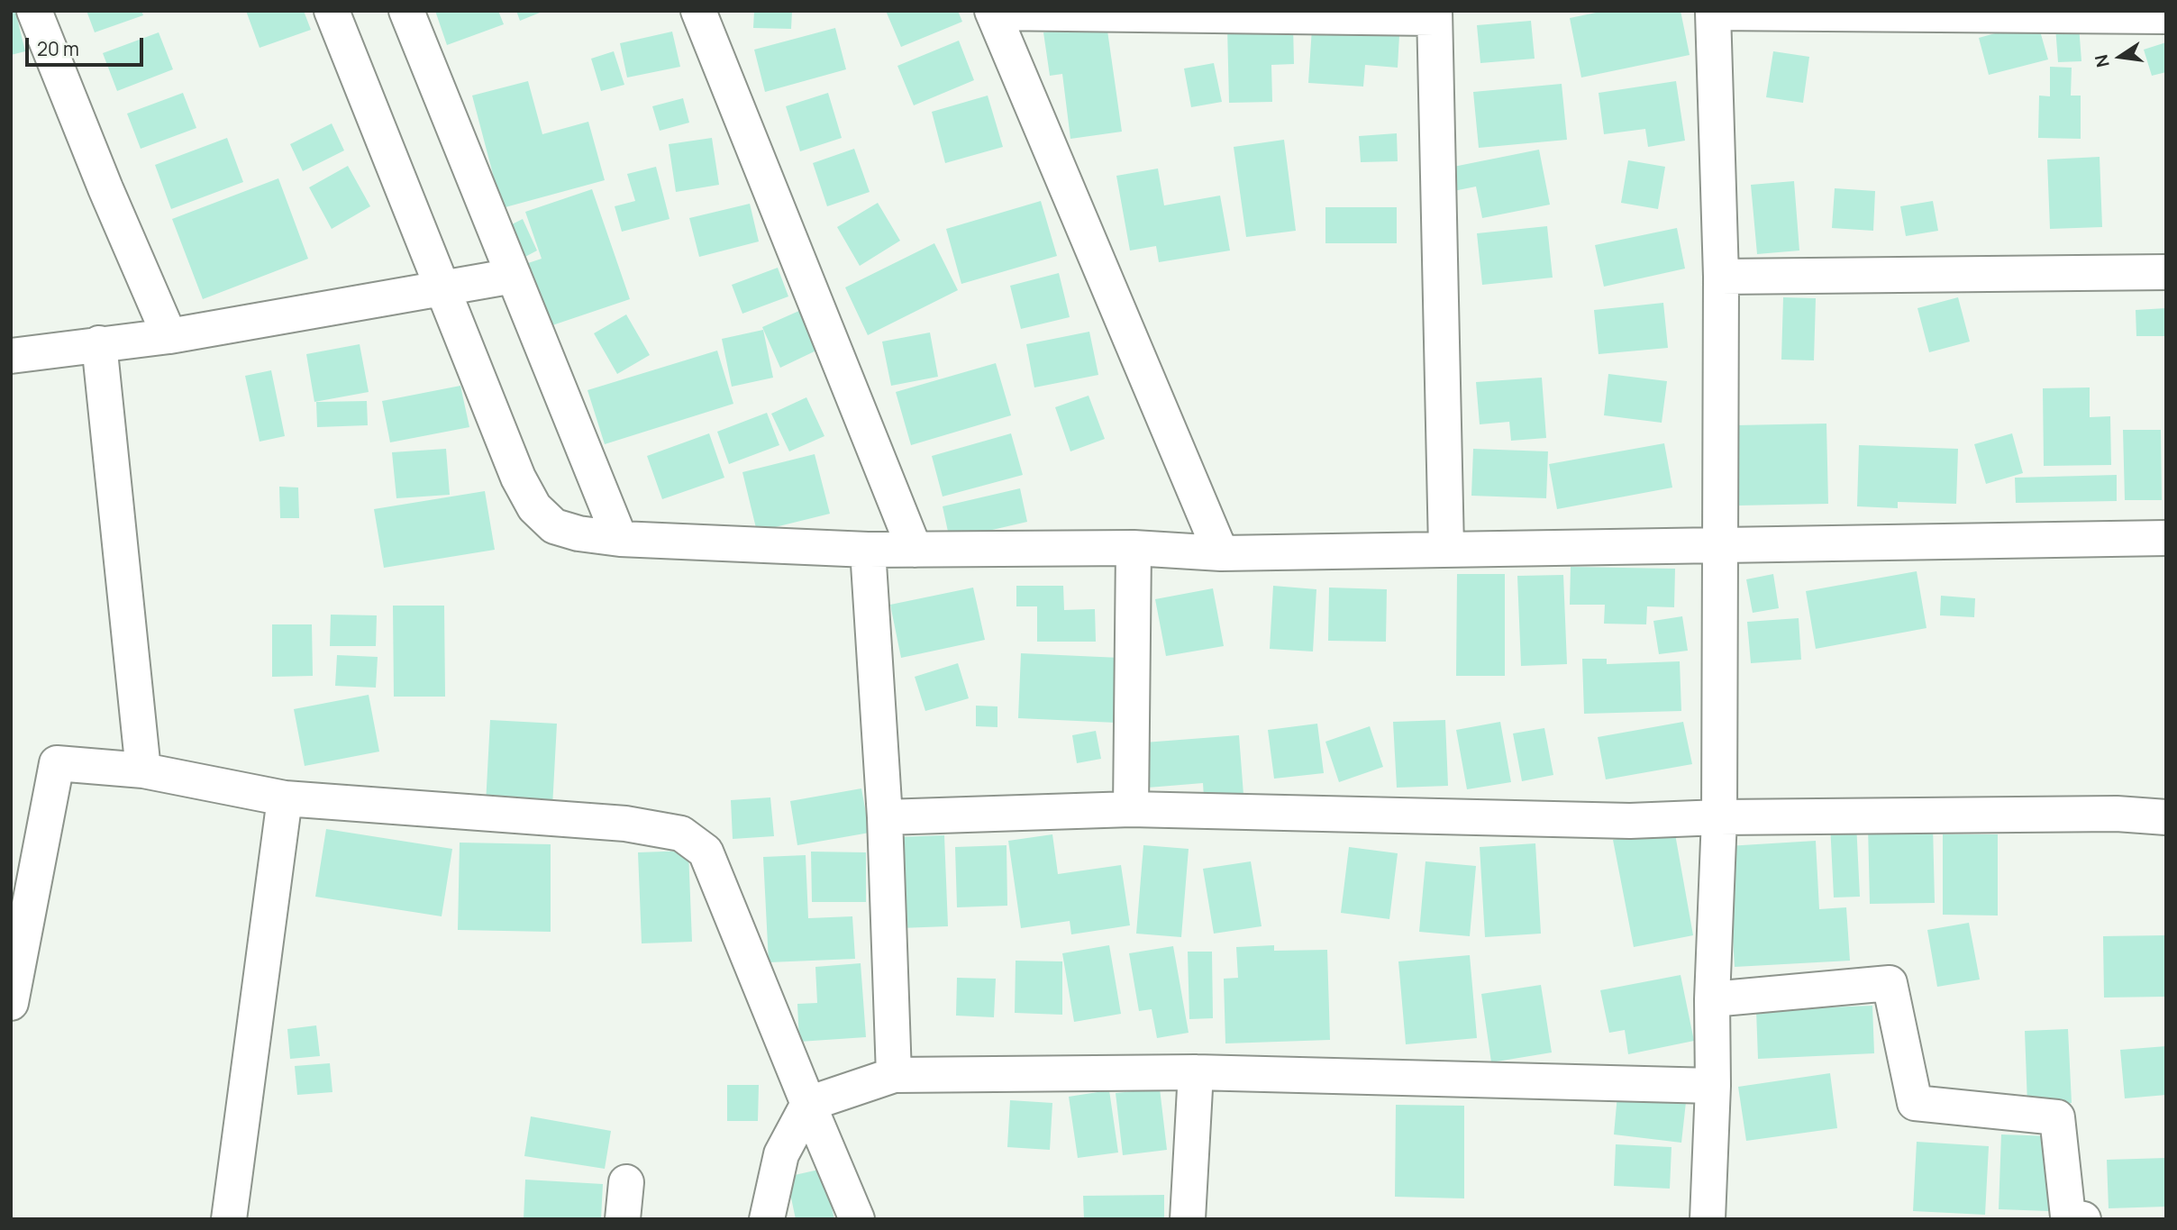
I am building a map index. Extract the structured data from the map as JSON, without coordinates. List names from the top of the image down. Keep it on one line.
{"scale_bar":"20 m","north":"left"}
